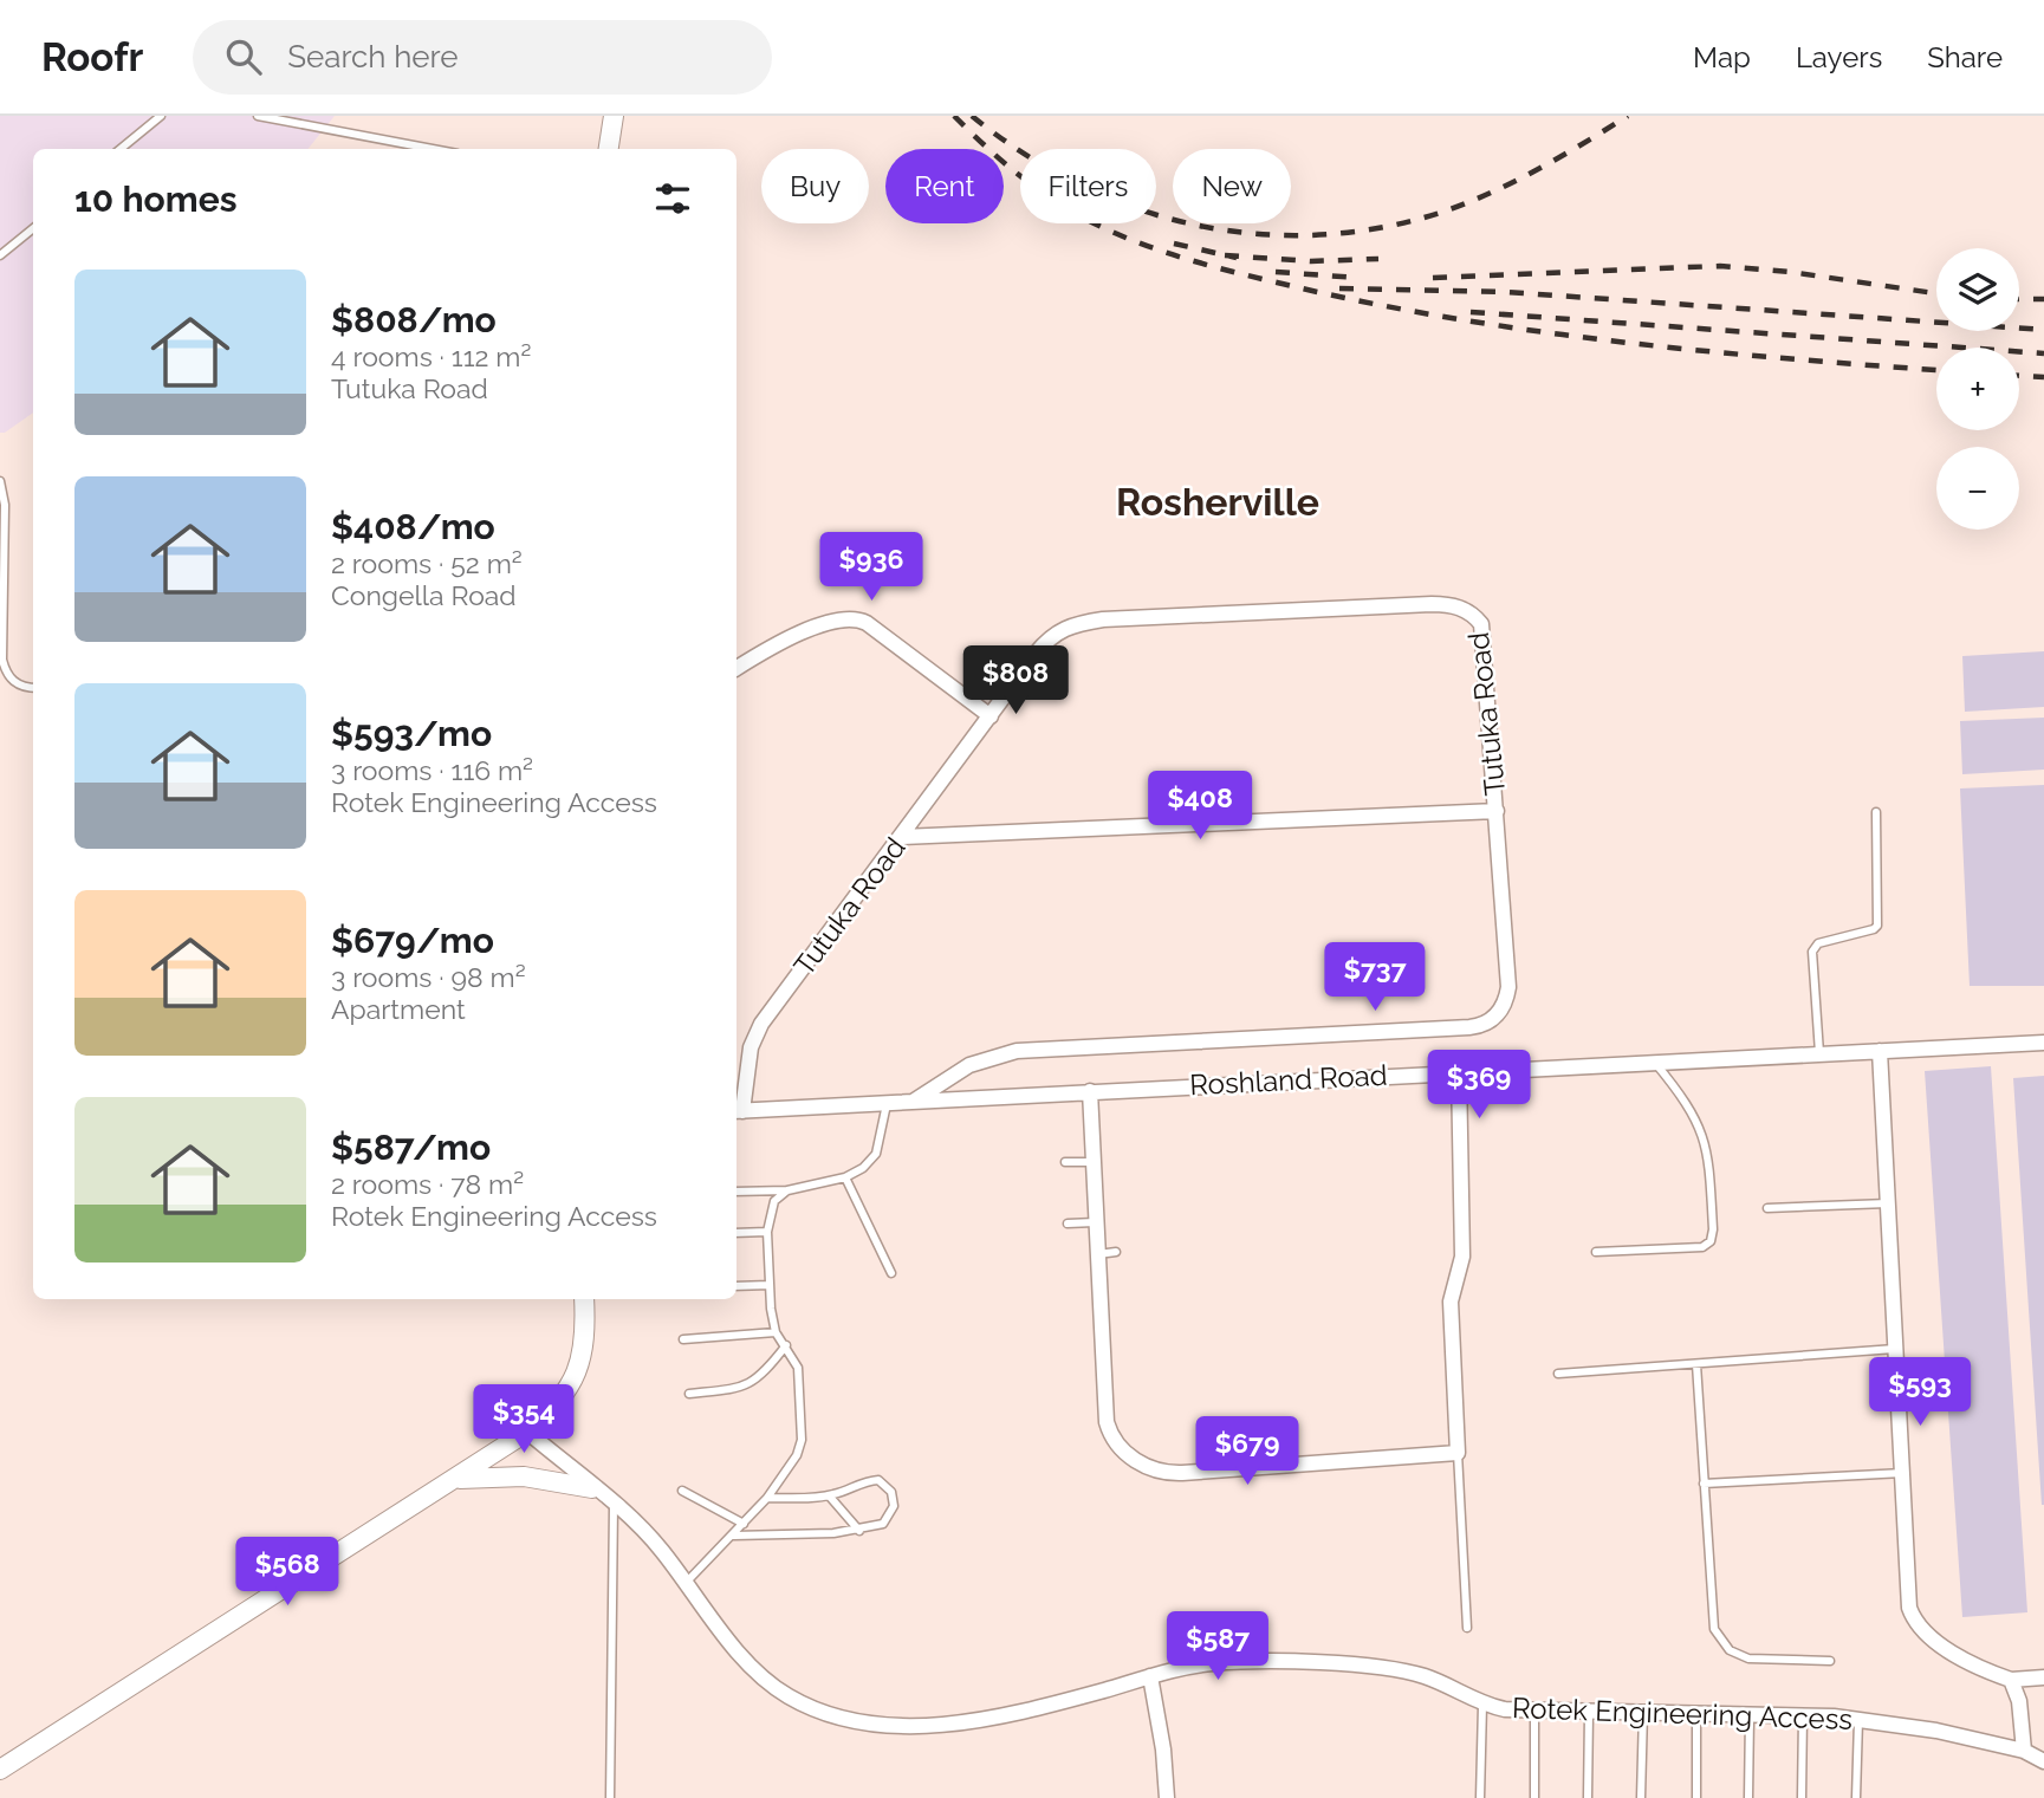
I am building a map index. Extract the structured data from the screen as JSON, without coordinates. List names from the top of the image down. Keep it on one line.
{"streets":{"street":["Tutuka Road","Roshland Road","Rotek Engineering Access"]},"crossings":[["Tutuka Road","Roshland Road"]],"districts":["Rosherville"],"page":{"header":"Roofr","search":"Search here","nav":["Map","Layers","Share"],"chip":["Buy","Rent","Filters","New"],"heading":"10 homes","map_buttons":["+","−"],"list":[{"name":"$808/mo","note":"4 rooms · 112 m² · Tutuka Road"},{"name":"$408/mo","note":"2 rooms · 52 m² · Congella Road"},{"name":"$593/mo","note":"3 rooms · 116 m² · Rotek Engineering Access"},{"name":"$679/mo","note":"3 rooms · 98 m² · Apartment"},{"name":"$587/mo","note":"2 rooms · 78 m² · Rotek Engineering Access"}],"price":["$936","$808","$408","$737","$369","$593","$354","$679","$568","$587"]}}
